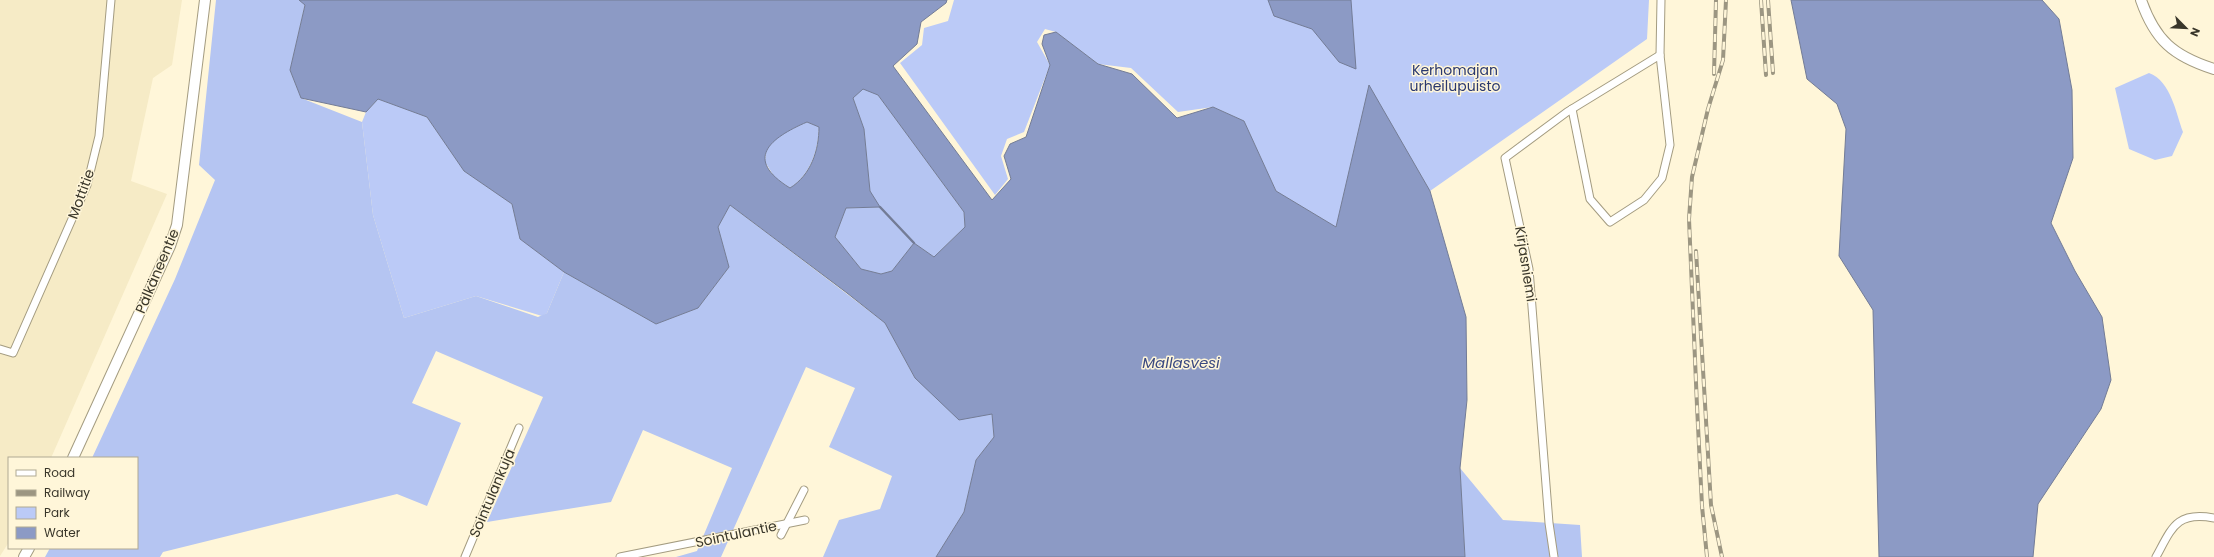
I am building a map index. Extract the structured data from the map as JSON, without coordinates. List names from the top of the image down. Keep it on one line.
{"streets":{"main road":["Pälkäneentie"],"street":["Mottitie","Kirjasniemi","Sointulankuja","Sointulantie"]},"water":["Mallasvesi"],"parks":["Kerhomajan urheilupuisto"],"legend":["Road","Railway","Park","Water"],"north":"bottom right"}
